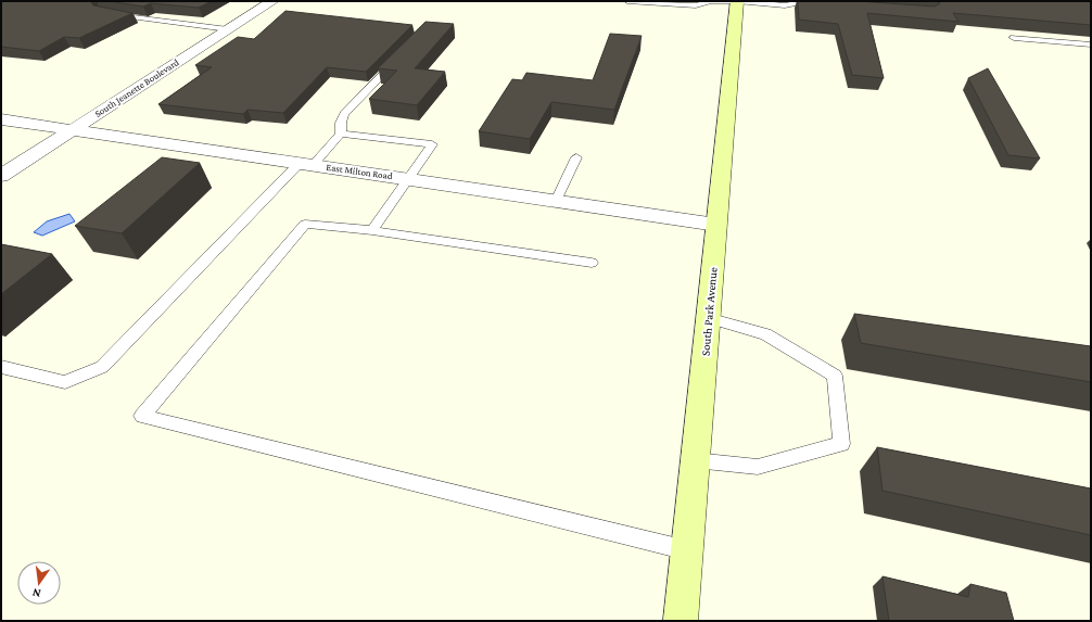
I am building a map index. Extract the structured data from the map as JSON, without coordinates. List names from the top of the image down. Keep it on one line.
{"streets":{"main road":["South Park Avenue"],"street":["South Jeanette Boulevard","East Milton Road"]},"crossings":[["South Jeanette Boulevard","East Milton Road"],["East Milton Road","South Park Avenue"]],"north":"bottom"}
